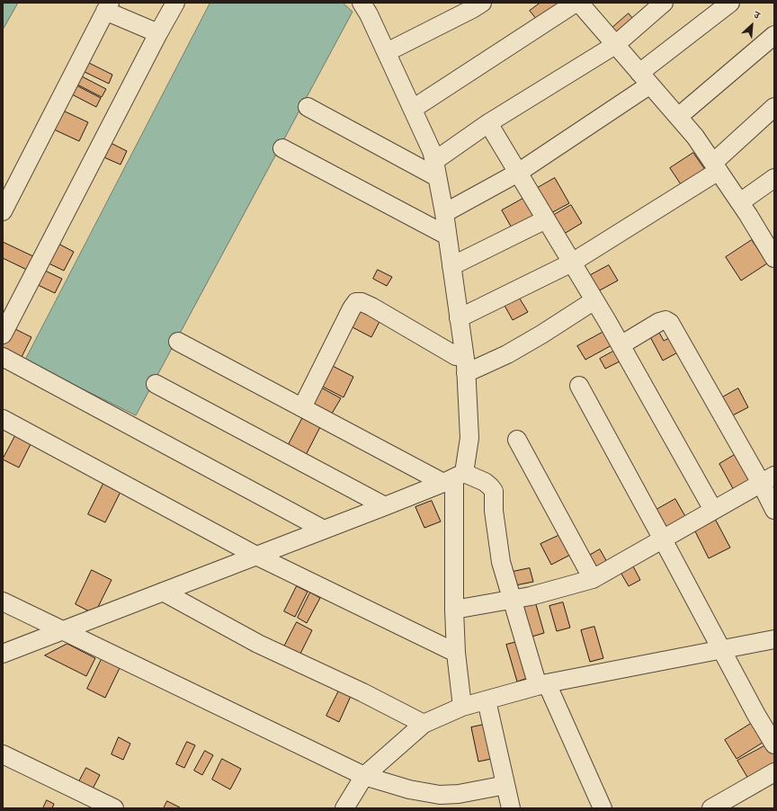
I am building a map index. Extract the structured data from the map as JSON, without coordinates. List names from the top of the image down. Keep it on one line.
{"north":"top right"}
